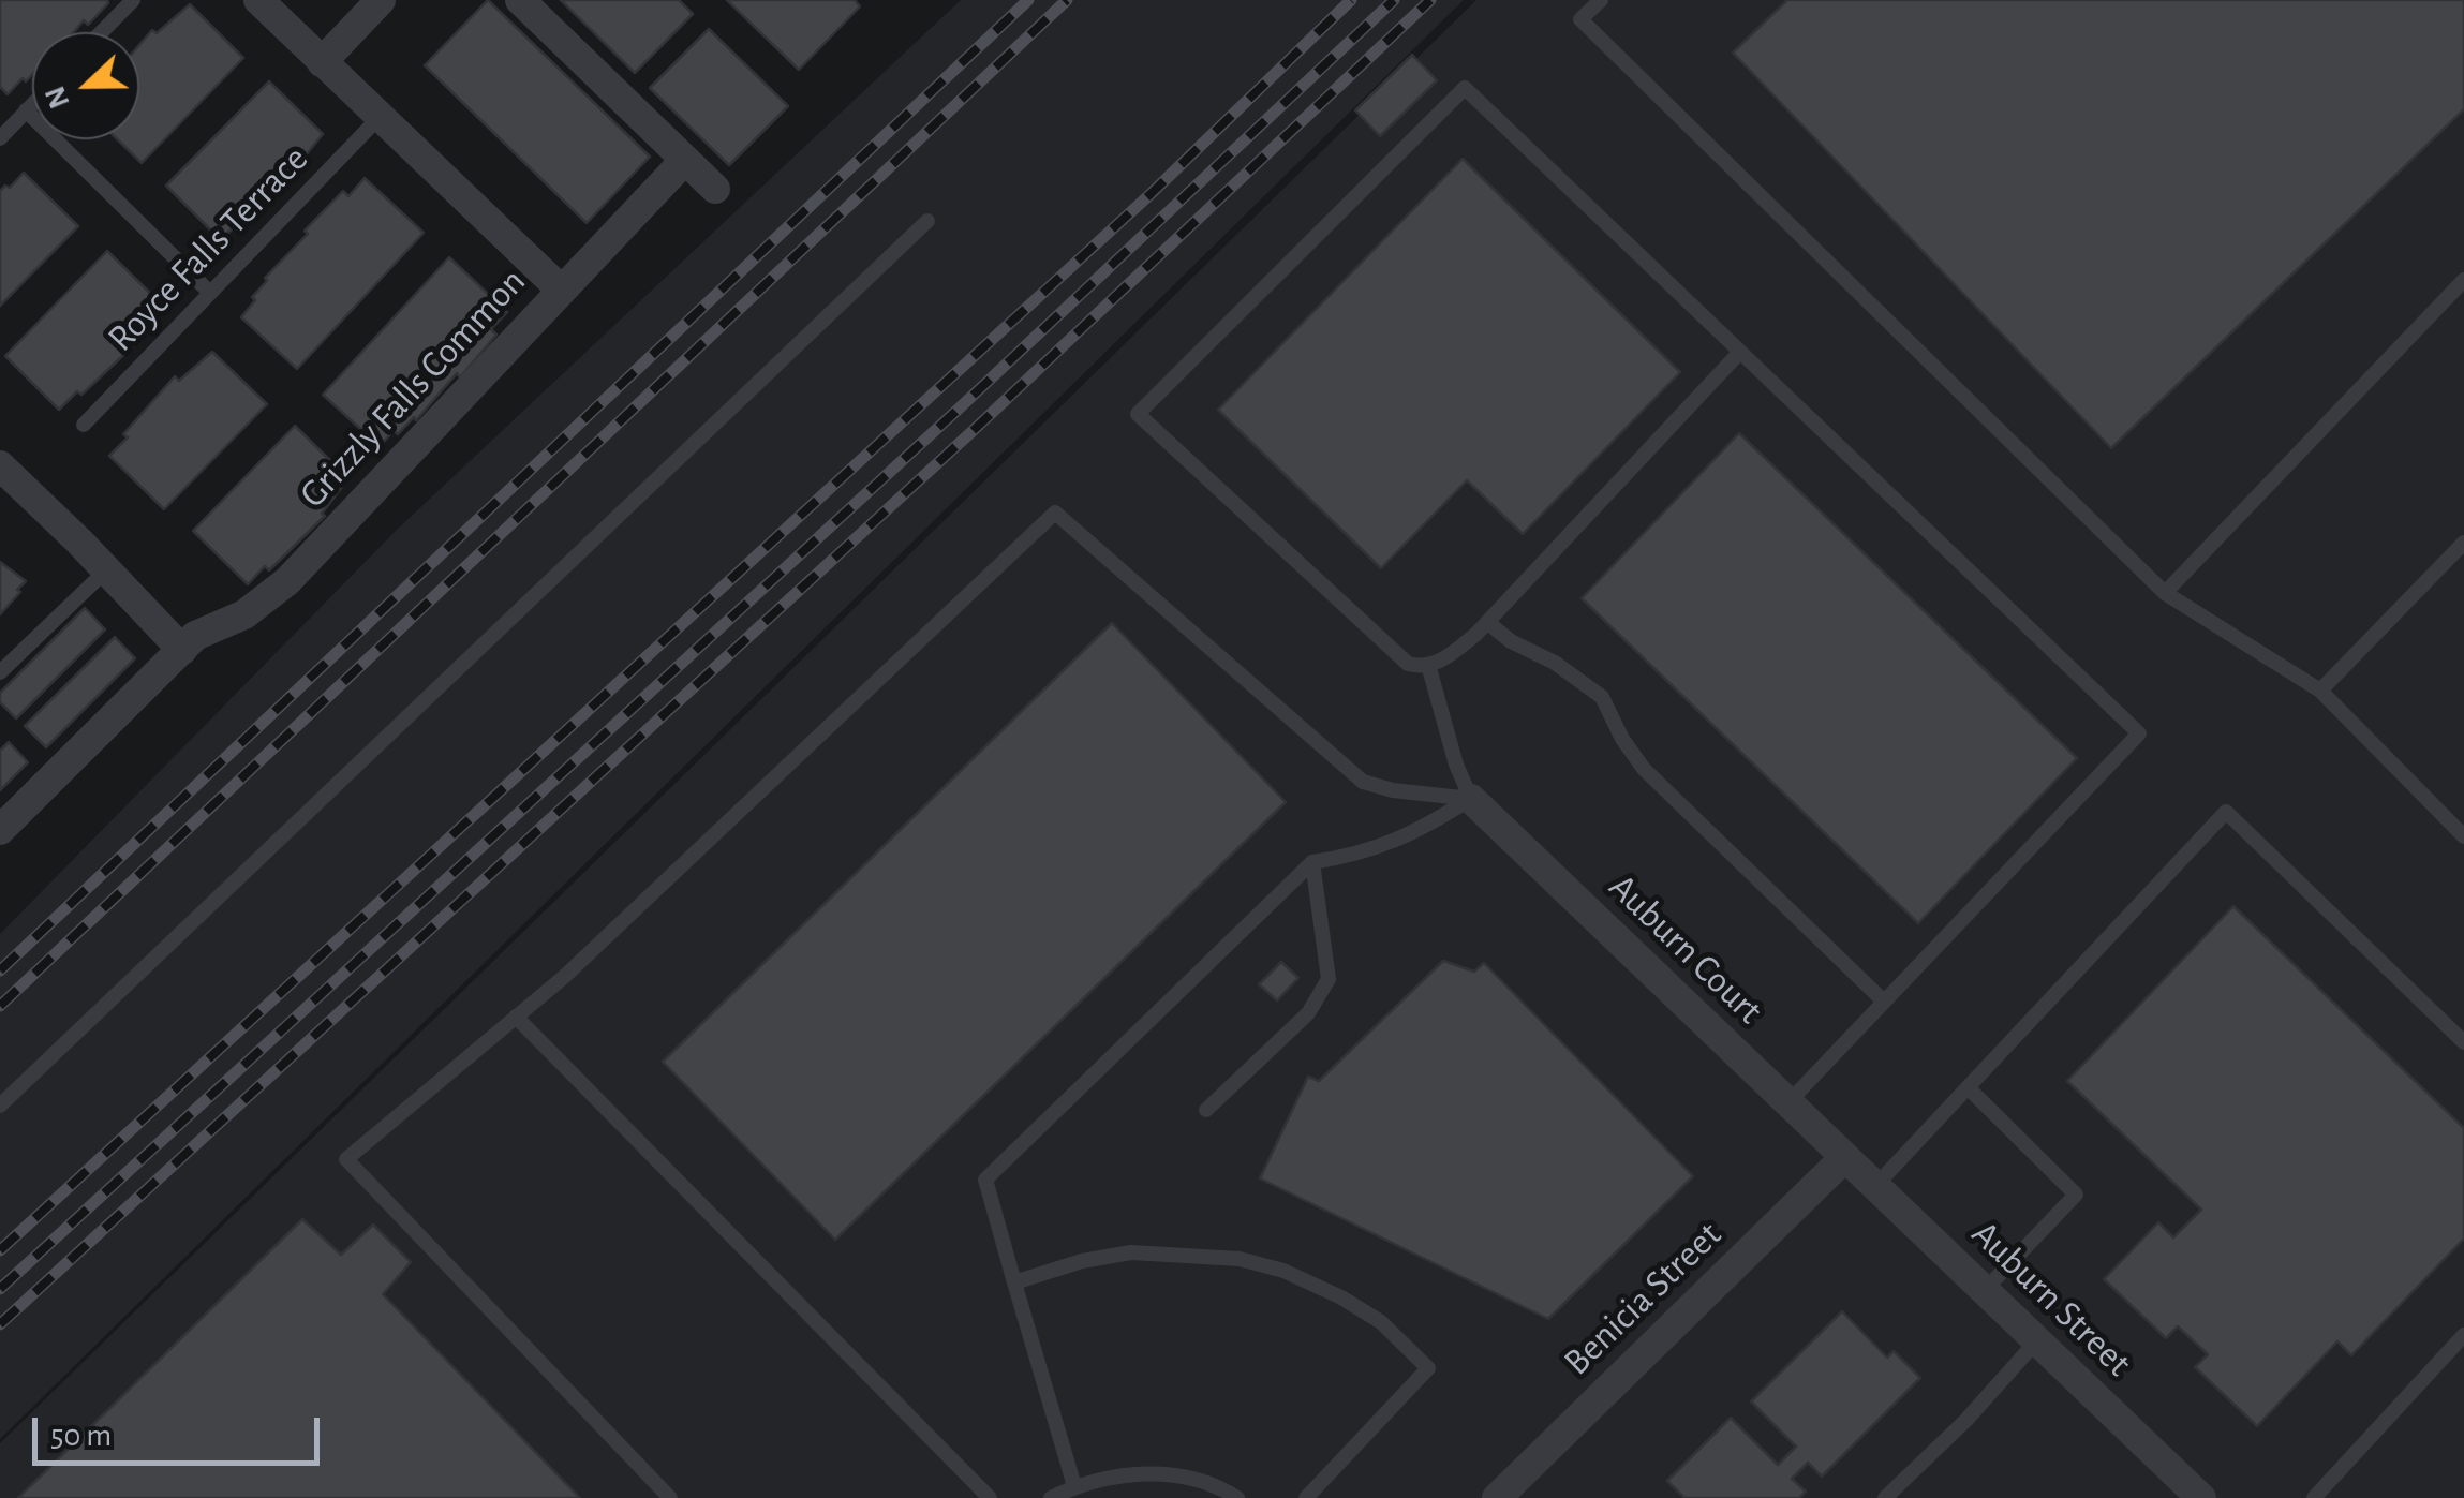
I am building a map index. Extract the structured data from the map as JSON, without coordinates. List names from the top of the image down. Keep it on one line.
{"streets":{"street":["Grizzly Falls Common","Auburn Court","Benicia Street","Auburn Street"],"lane":["Royce Falls Terrace"]},"crossings":[["Auburn Court","Benicia Street"],["Auburn Court","Auburn Street"],["Benicia Street","Auburn Street"]],"scale_bar":"50 m","north":"left"}
